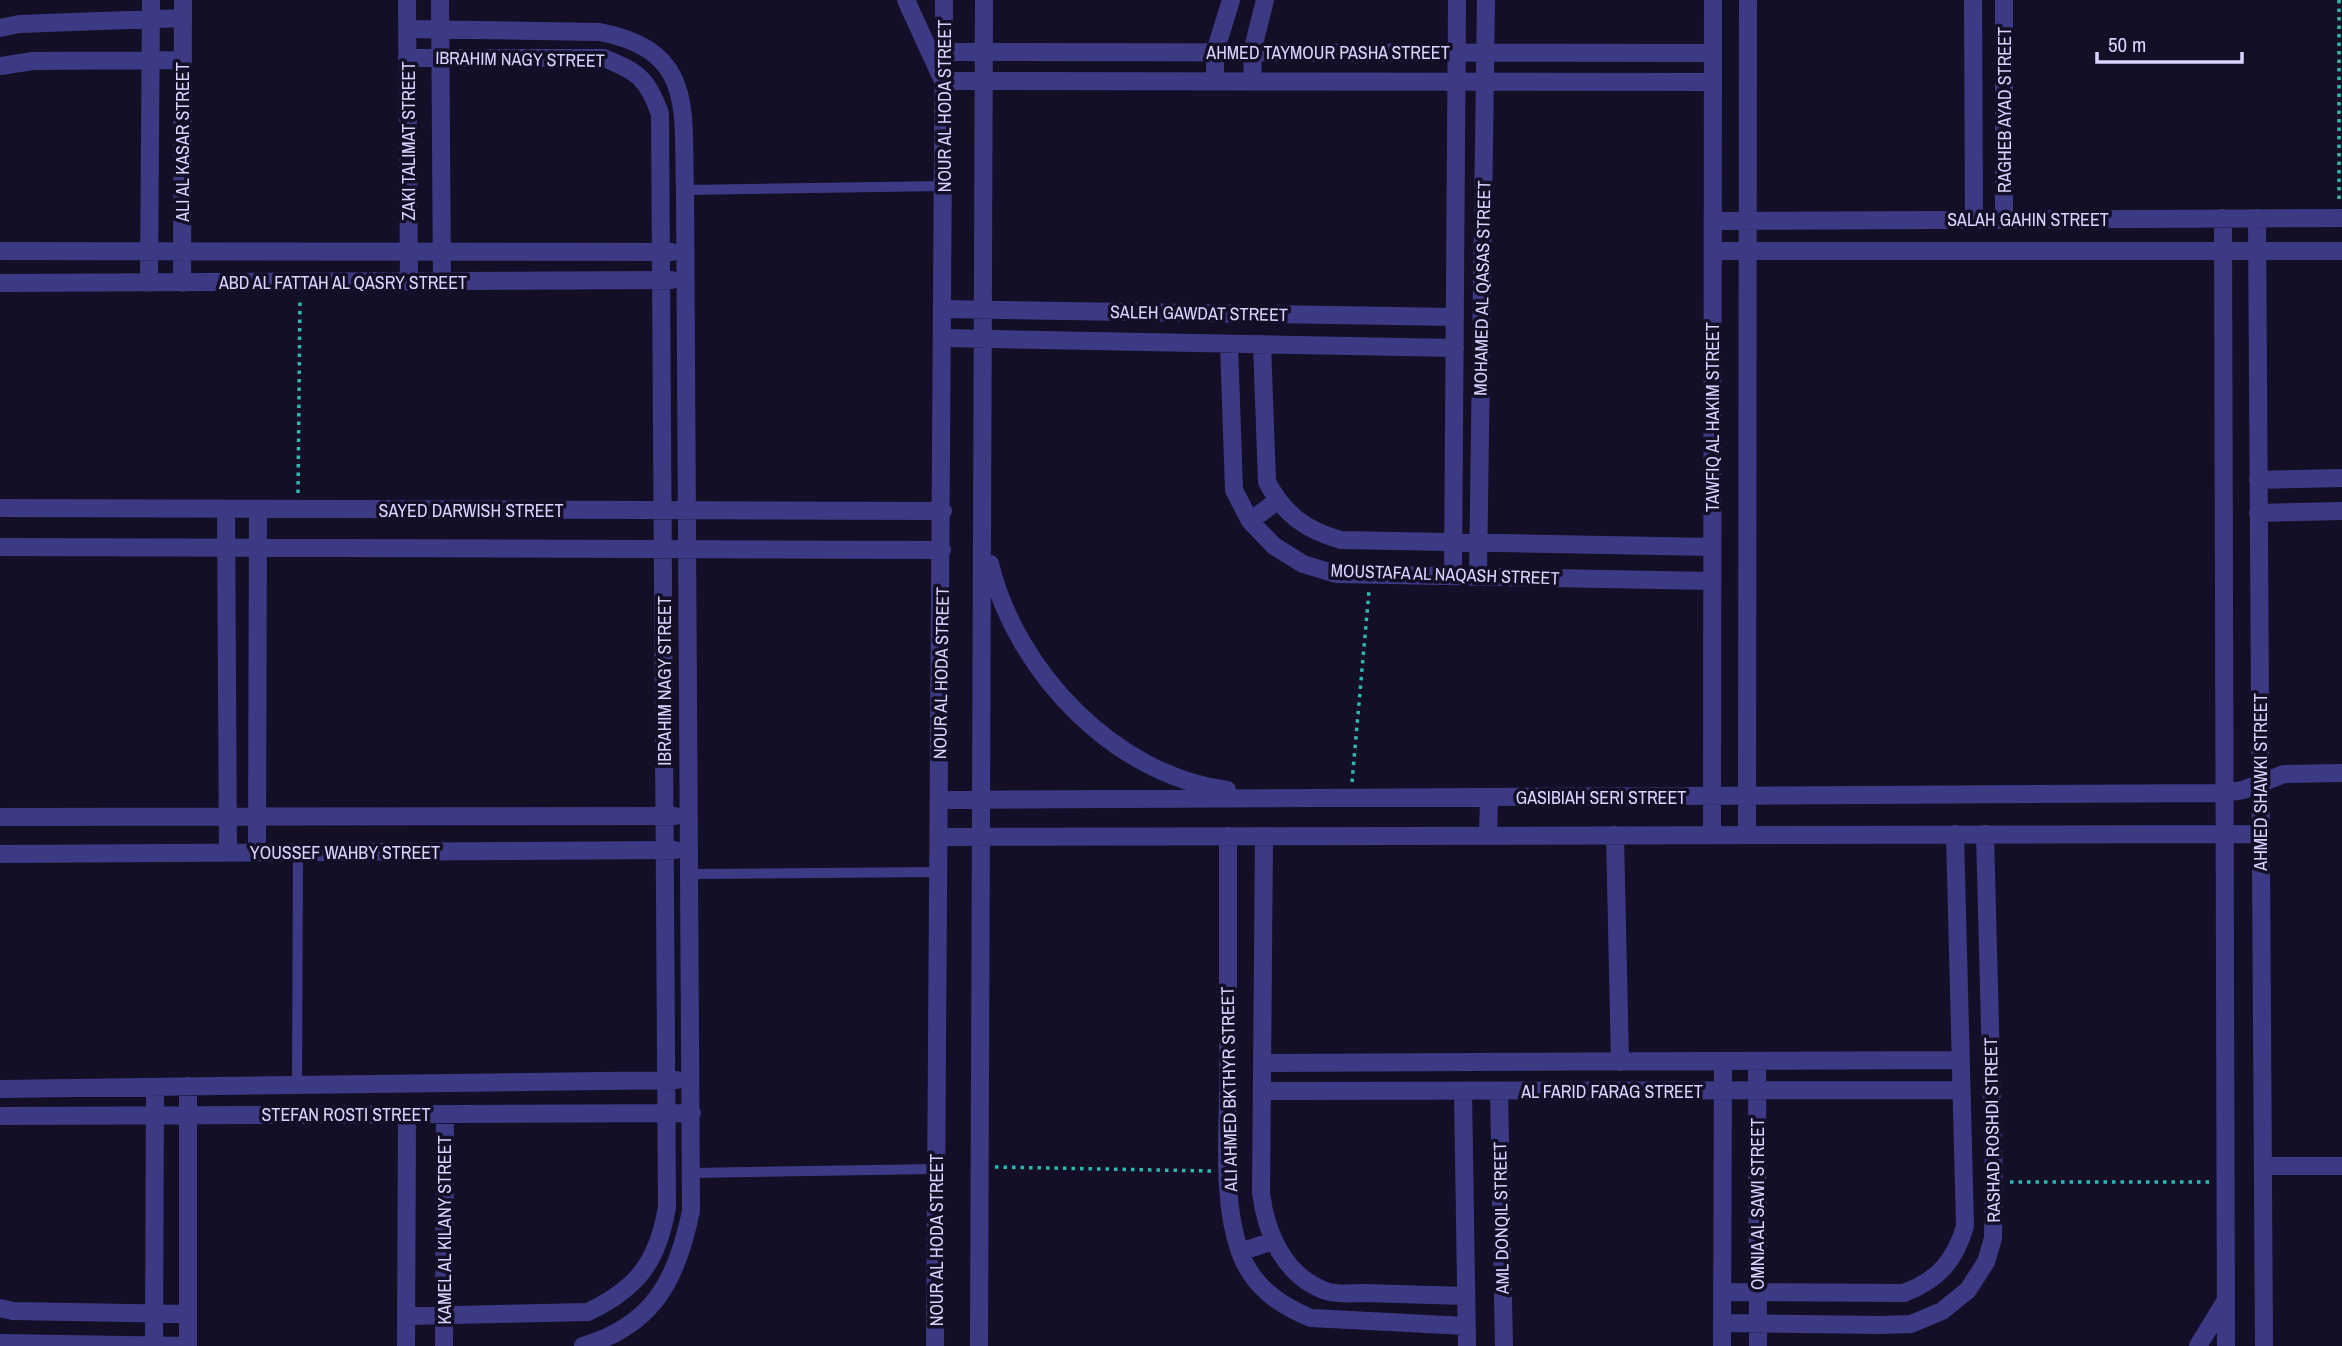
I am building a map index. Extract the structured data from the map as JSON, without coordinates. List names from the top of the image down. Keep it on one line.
{"streets":{"street":["AHMED TAYMOUR PASHA STREET","IBRAHIM NAGY STREET","NOUR AL HODA STREET","RAGHEB AYAD STREET","ZAKI TALIMAT STREET","ALI AL KASAR STREET","SALAH GAHIN STREET","ABD AL FATTAH AL QASRY STREET","MOHAMED AL QASAS STREET","SALEH GAWDAT STREET","TAWFIQ AL HAKIM STREET","SAYED DARWISH STREET","MOUSTAFA AL NAQASH STREET","AHMED SHAWKI STREET","GASIBIAH SERI STREET","YOUSSEF WAHBY STREET","ALI AHMED BKTHYR STREET","AL FARID FARAG STREET","STEFAN ROSTI STREET","RASHAD ROSHDI STREET","OMNIA AL SAWI STREET","AML DONQIL STREET","KAMEL AL KILANY STREET"]},"crossings":[["AHMED TAYMOUR PASHA STREET","NOUR AL HODA STREET"],["AHMED TAYMOUR PASHA STREET","MOHAMED AL QASAS STREET"],["AHMED TAYMOUR PASHA STREET","TAWFIQ AL HAKIM STREET"],["IBRAHIM NAGY STREET","ZAKI TALIMAT STREET"],["IBRAHIM NAGY STREET","ABD AL FATTAH AL QASRY STREET"],["IBRAHIM NAGY STREET","SAYED DARWISH STREET"],["IBRAHIM NAGY STREET","YOUSSEF WAHBY STREET"],["IBRAHIM NAGY STREET","STEFAN ROSTI STREET"],["IBRAHIM NAGY STREET","KAMEL AL KILANY STREET"],["NOUR AL HODA STREET","SALEH GAWDAT STREET"],["NOUR AL HODA STREET","SAYED DARWISH STREET"],["NOUR AL HODA STREET","GASIBIAH SERI STREET"],["RAGHEB AYAD STREET","SALAH GAHIN STREET"],["ZAKI TALIMAT STREET","ABD AL FATTAH AL QASRY STREET"],["ALI AL KASAR STREET","ABD AL FATTAH AL QASRY STREET"],["SALAH GAHIN STREET","TAWFIQ AL HAKIM STREET"],["SALAH GAHIN STREET","AHMED SHAWKI STREET"],["MOHAMED AL QASAS STREET","SALEH GAWDAT STREET"],["MOHAMED AL QASAS STREET","MOUSTAFA AL NAQASH STREET"],["SALEH GAWDAT STREET","MOUSTAFA AL NAQASH STREET"],["TAWFIQ AL HAKIM STREET","MOUSTAFA AL NAQASH STREET"],["TAWFIQ AL HAKIM STREET","GASIBIAH SERI STREET"],["AHMED SHAWKI STREET","GASIBIAH SERI STREET"],["ALI AHMED BKTHYR STREET","AL FARID FARAG STREET"],["ALI AHMED BKTHYR STREET","AML DONQIL STREET"],["AL FARID FARAG STREET","RASHAD ROSHDI STREET"],["AL FARID FARAG STREET","OMNIA AL SAWI STREET"],["AL FARID FARAG STREET","AML DONQIL STREET"],["STEFAN ROSTI STREET","KAMEL AL KILANY STREET"],["RASHAD ROSHDI STREET","OMNIA AL SAWI STREET"]],"scale_bar":"50 m"}
